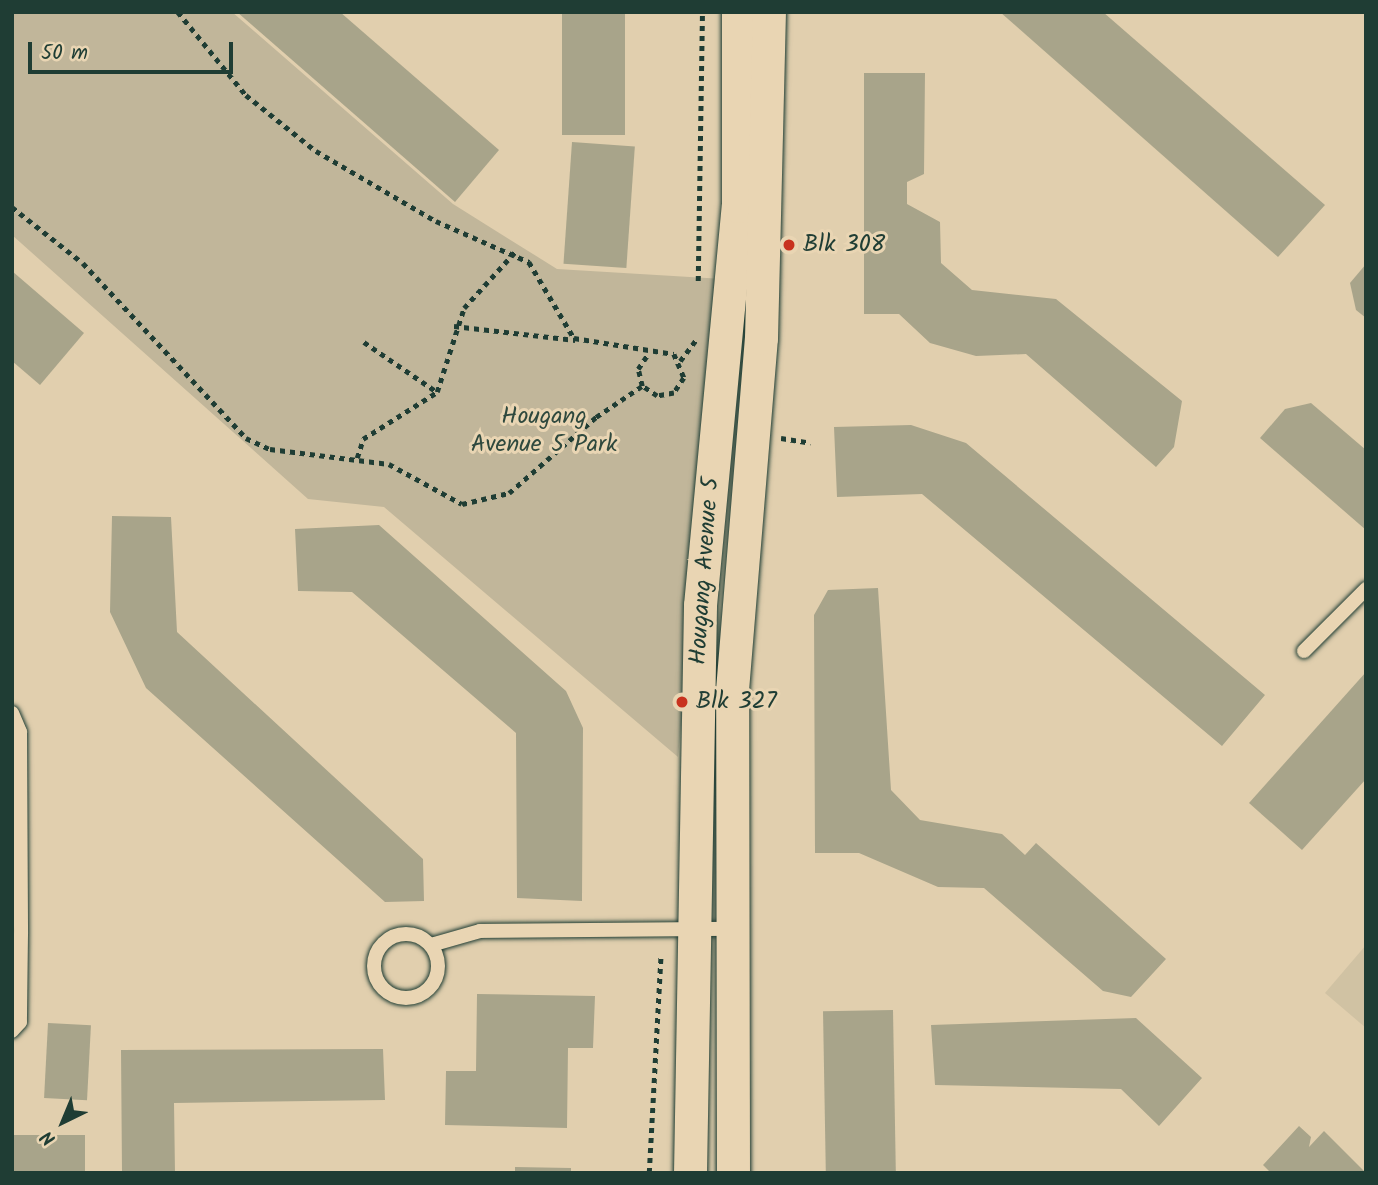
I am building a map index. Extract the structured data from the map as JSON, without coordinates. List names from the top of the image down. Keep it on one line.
{"streets":{"street":["Hougang Avenue 5"]},"parks":["Hougang Avenue 5 Park"],"places":["Blk 308","Blk 327"],"scale_bar":"50 m","north":"bottom left"}
